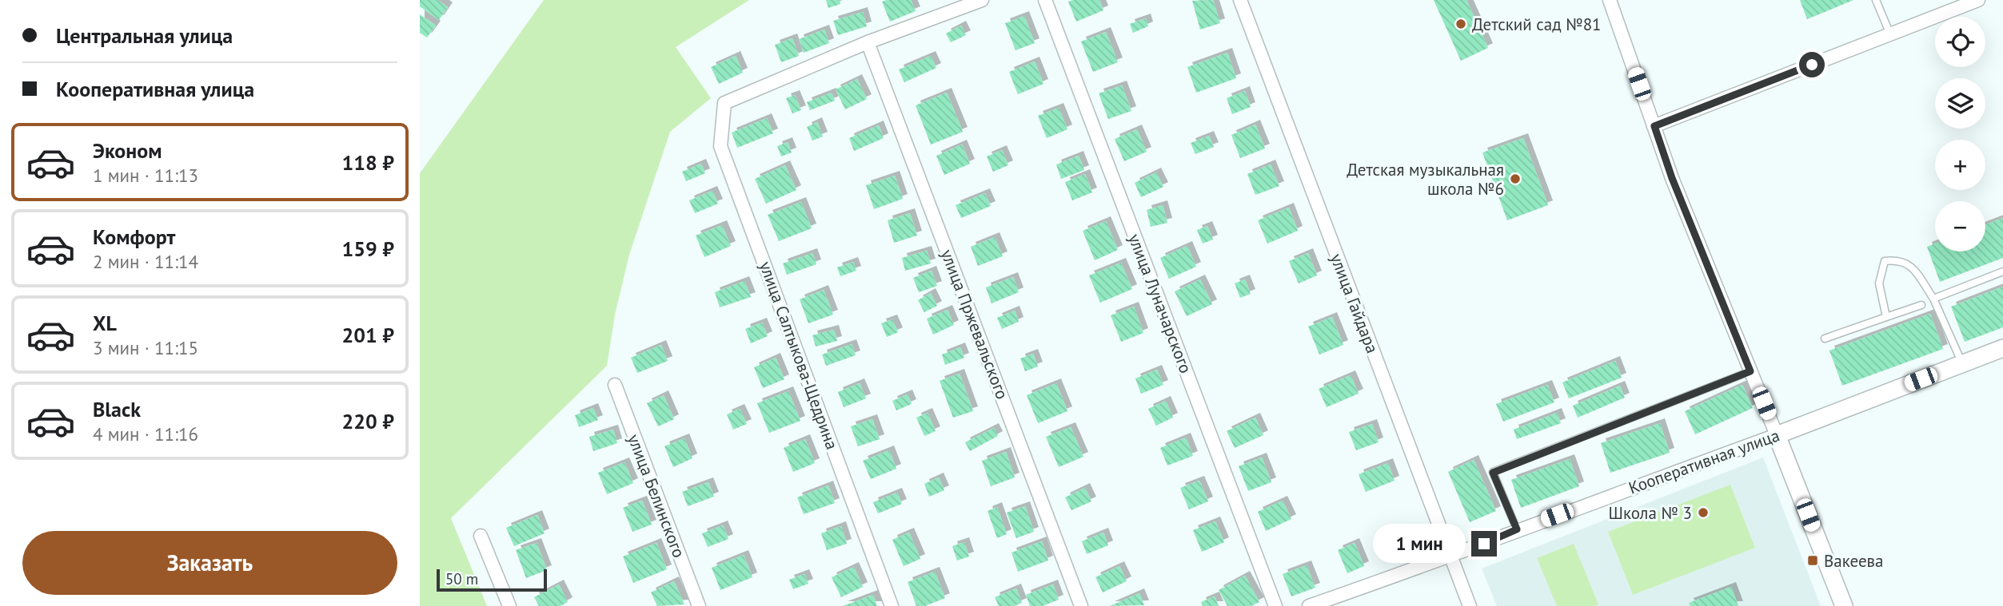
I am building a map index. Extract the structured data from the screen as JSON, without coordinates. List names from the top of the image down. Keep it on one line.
{"streets":{"street":["улица Луначарского","улица Гайдара","улица Пржевальского","улица Салтыкова-Щедрина","Кооперативная улица","улица Белинского"]},"crossings":[["улица Гайдара","Кооперативная улица"],["улица Пржевальского","улица Салтыкова-Щедрина"]],"places":{"other":["Детский сад №81","Детская музыкальная школа №6","Школа № 3"],"transit":["Вакеева"]},"scale_bar":"50 m","page":{"banner":["Центральная улица","Кооперативная улица"],"map_buttons":["+","−"],"list":[{"name":"Эконом","note":"1 мин · 11:13","value":"118 ₽"},{"name":"Комфорт","note":"2 мин · 11:14","value":"159 ₽"},{"name":"XL","note":"3 мин · 11:15","value":"201 ₽"},{"name":"Black","note":"4 мин · 11:16","value":"220 ₽"}],"buttons":"Заказать","bubble":"1 мин","scale":"50 m"}}
